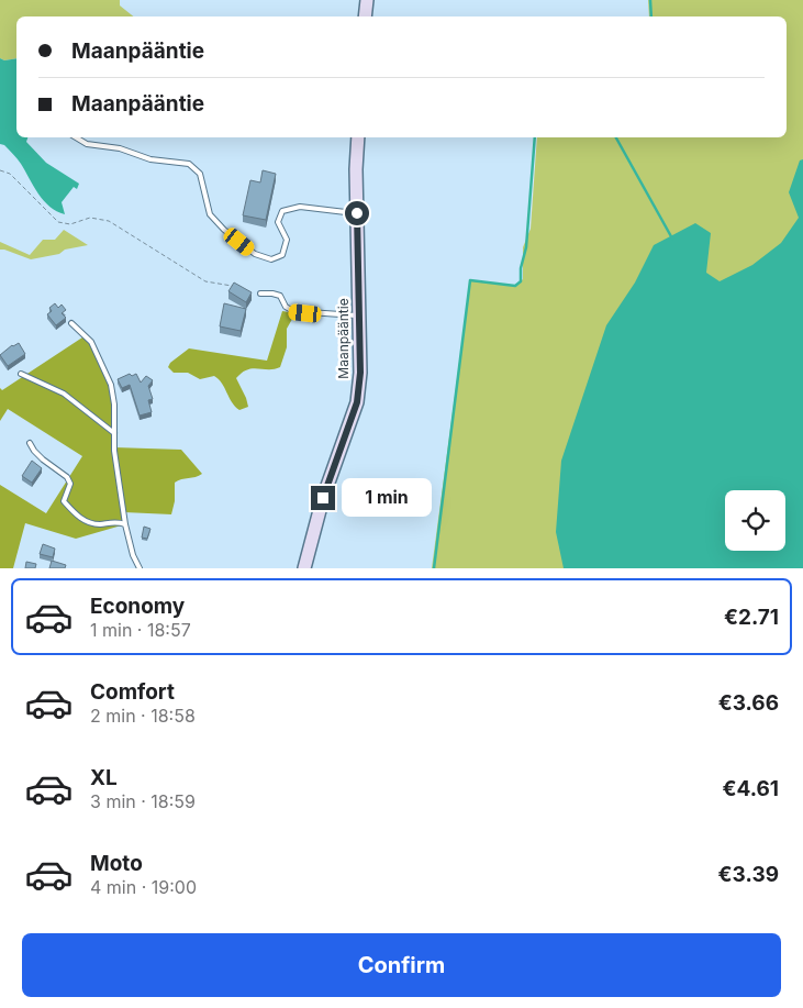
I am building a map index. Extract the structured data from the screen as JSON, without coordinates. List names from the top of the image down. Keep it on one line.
{"streets":{"street":["Maanpääntie"]},"page":{"banner":["Maanpääntie","Maanpääntie"],"bubble":"1 min","list":[{"name":"Economy","note":"1 min · 18:57","value":"€2.71"},{"name":"Comfort","note":"2 min · 18:58","value":"€3.66"},{"name":"XL","note":"3 min · 18:59","value":"€4.61"},{"name":"Moto","note":"4 min · 19:00","value":"€3.39"}],"buttons":"Confirm"}}
